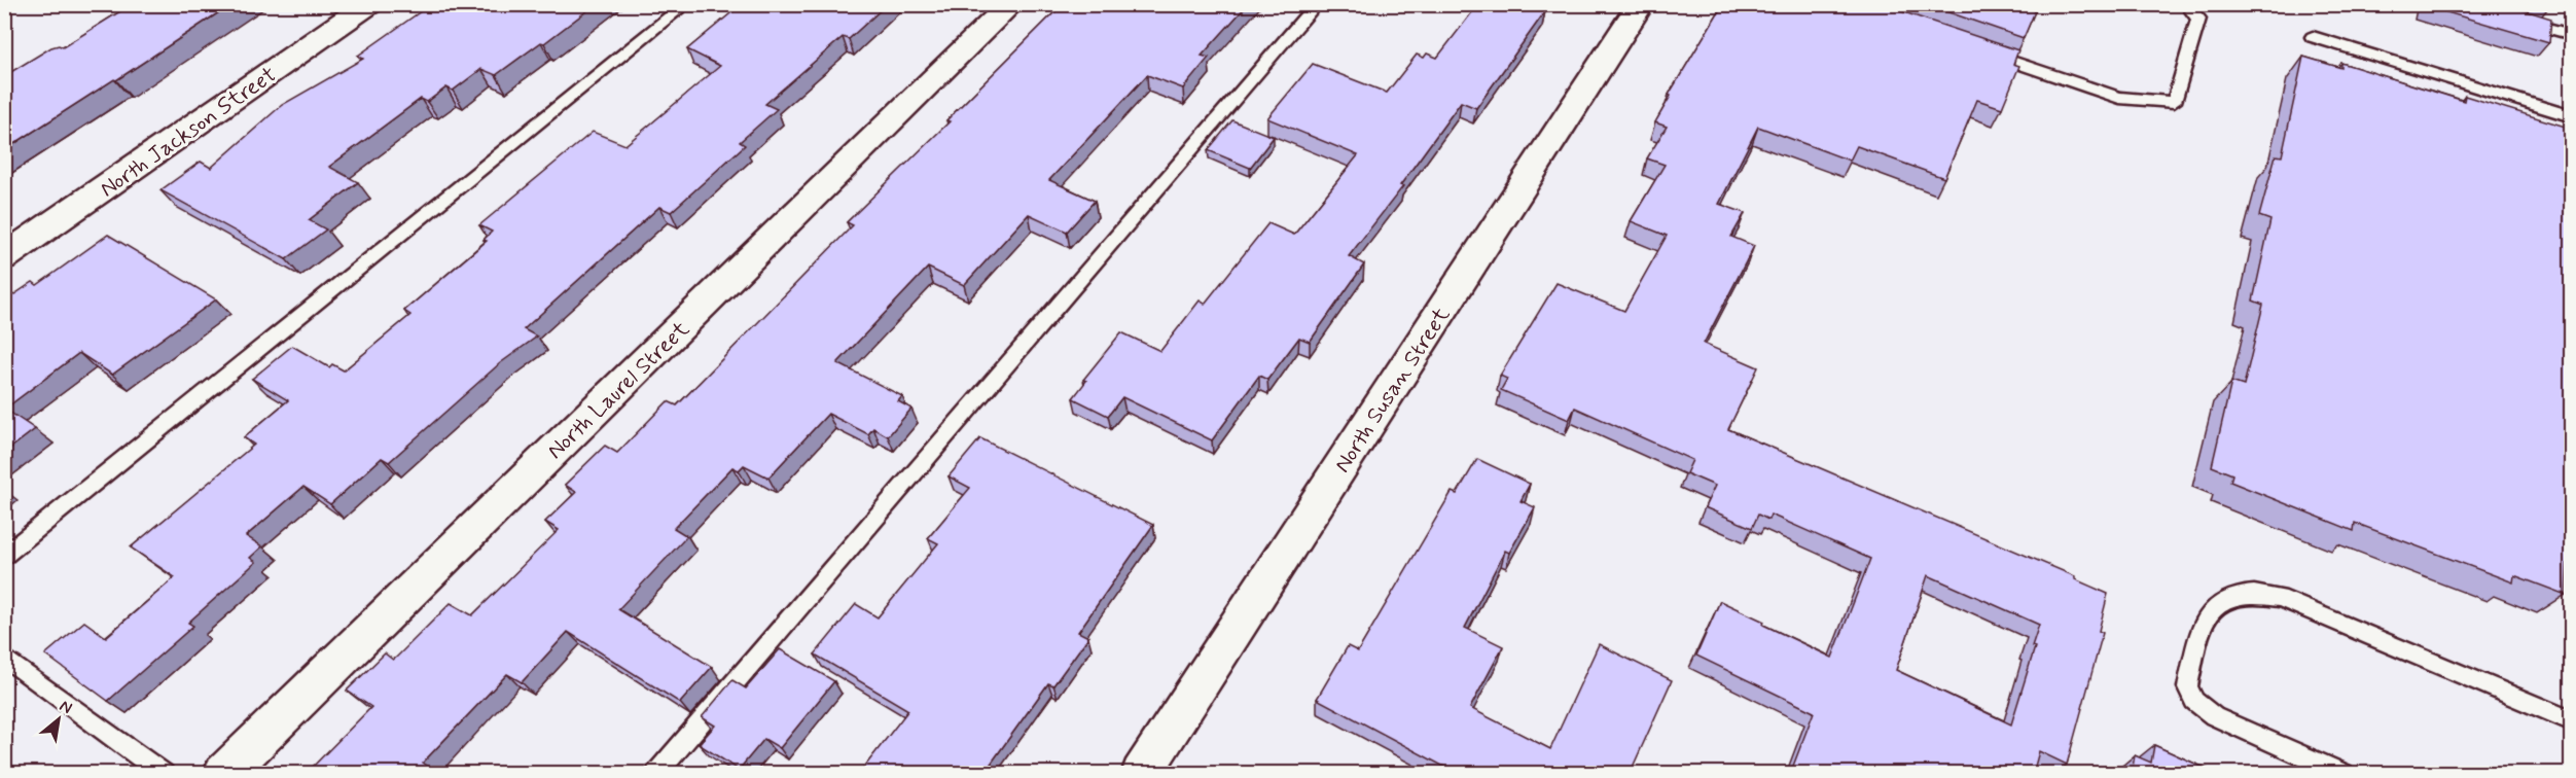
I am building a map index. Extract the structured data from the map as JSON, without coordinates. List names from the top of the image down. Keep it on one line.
{"streets":{"street":["North Jackson Street","North Laurel Street","North Susan Street"]},"north":"top right"}
